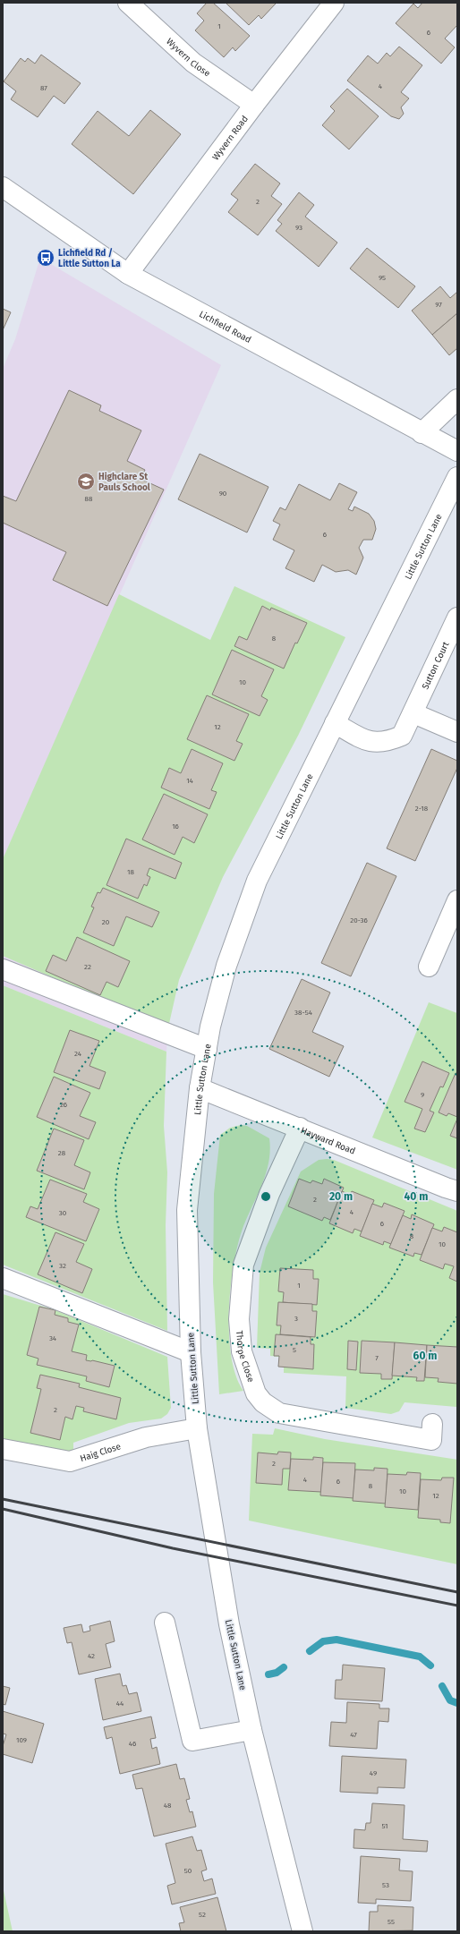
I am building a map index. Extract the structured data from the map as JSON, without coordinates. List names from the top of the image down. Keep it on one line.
{"streets":{"street":["Wyvern Close","Wyvern Road","Lichfield Road","Little Sutton Lane","Sutton Court","Hayward Road","Thorpe Close","Haig Close"]},"crossings":[["Wyvern Close","Wyvern Road"],["Wyvern Road","Lichfield Road"],["Little Sutton Lane","Sutton Court"],["Little Sutton Lane","Hayward Road"],["Little Sutton Lane","Haig Close"],["Hayward Road","Thorpe Close"]],"places":{"bus stop":["Lichfield Rd / Little Sutton La"],"school or university":["Highclare St Pauls School"]},"house_numbers":["1","6","4","87","2","93","95","97","90","88","6","8","10","12","14","2-18","16","18","20-36","20","22","38-54","24","9","26","28","2","4","30","6","8","10","32","1","3","34","5","7","2","2","4","6","8","10","12","42","44","47","109","46","49","48","51","50","53","52","55"],"rings":["20 m","40 m","60 m"]}
